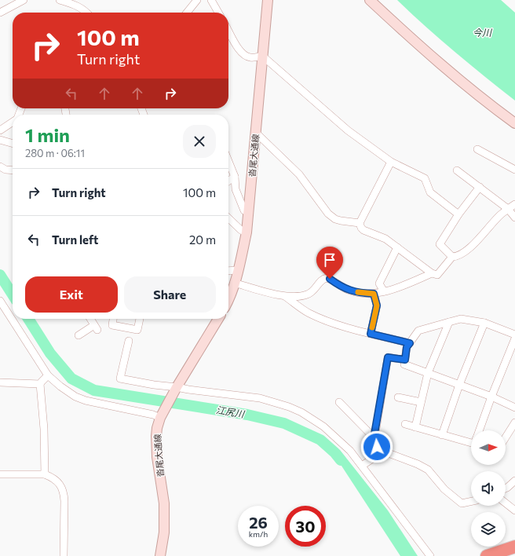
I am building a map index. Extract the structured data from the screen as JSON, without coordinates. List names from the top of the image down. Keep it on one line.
{"streets":{"main road":["沓尾大通線"]},"water":["今川","江尻川"],"north":"right","page":{"turn":["100 m","Turn right"],"heading":["1 min","280 m · 06:11"],"list":[{"name":"Turn right","value":"100 m"},{"name":"Turn left","value":"20 m"}],"buttons":["Exit","Share"],"speed":"26 km/h","limit":"30"}}
